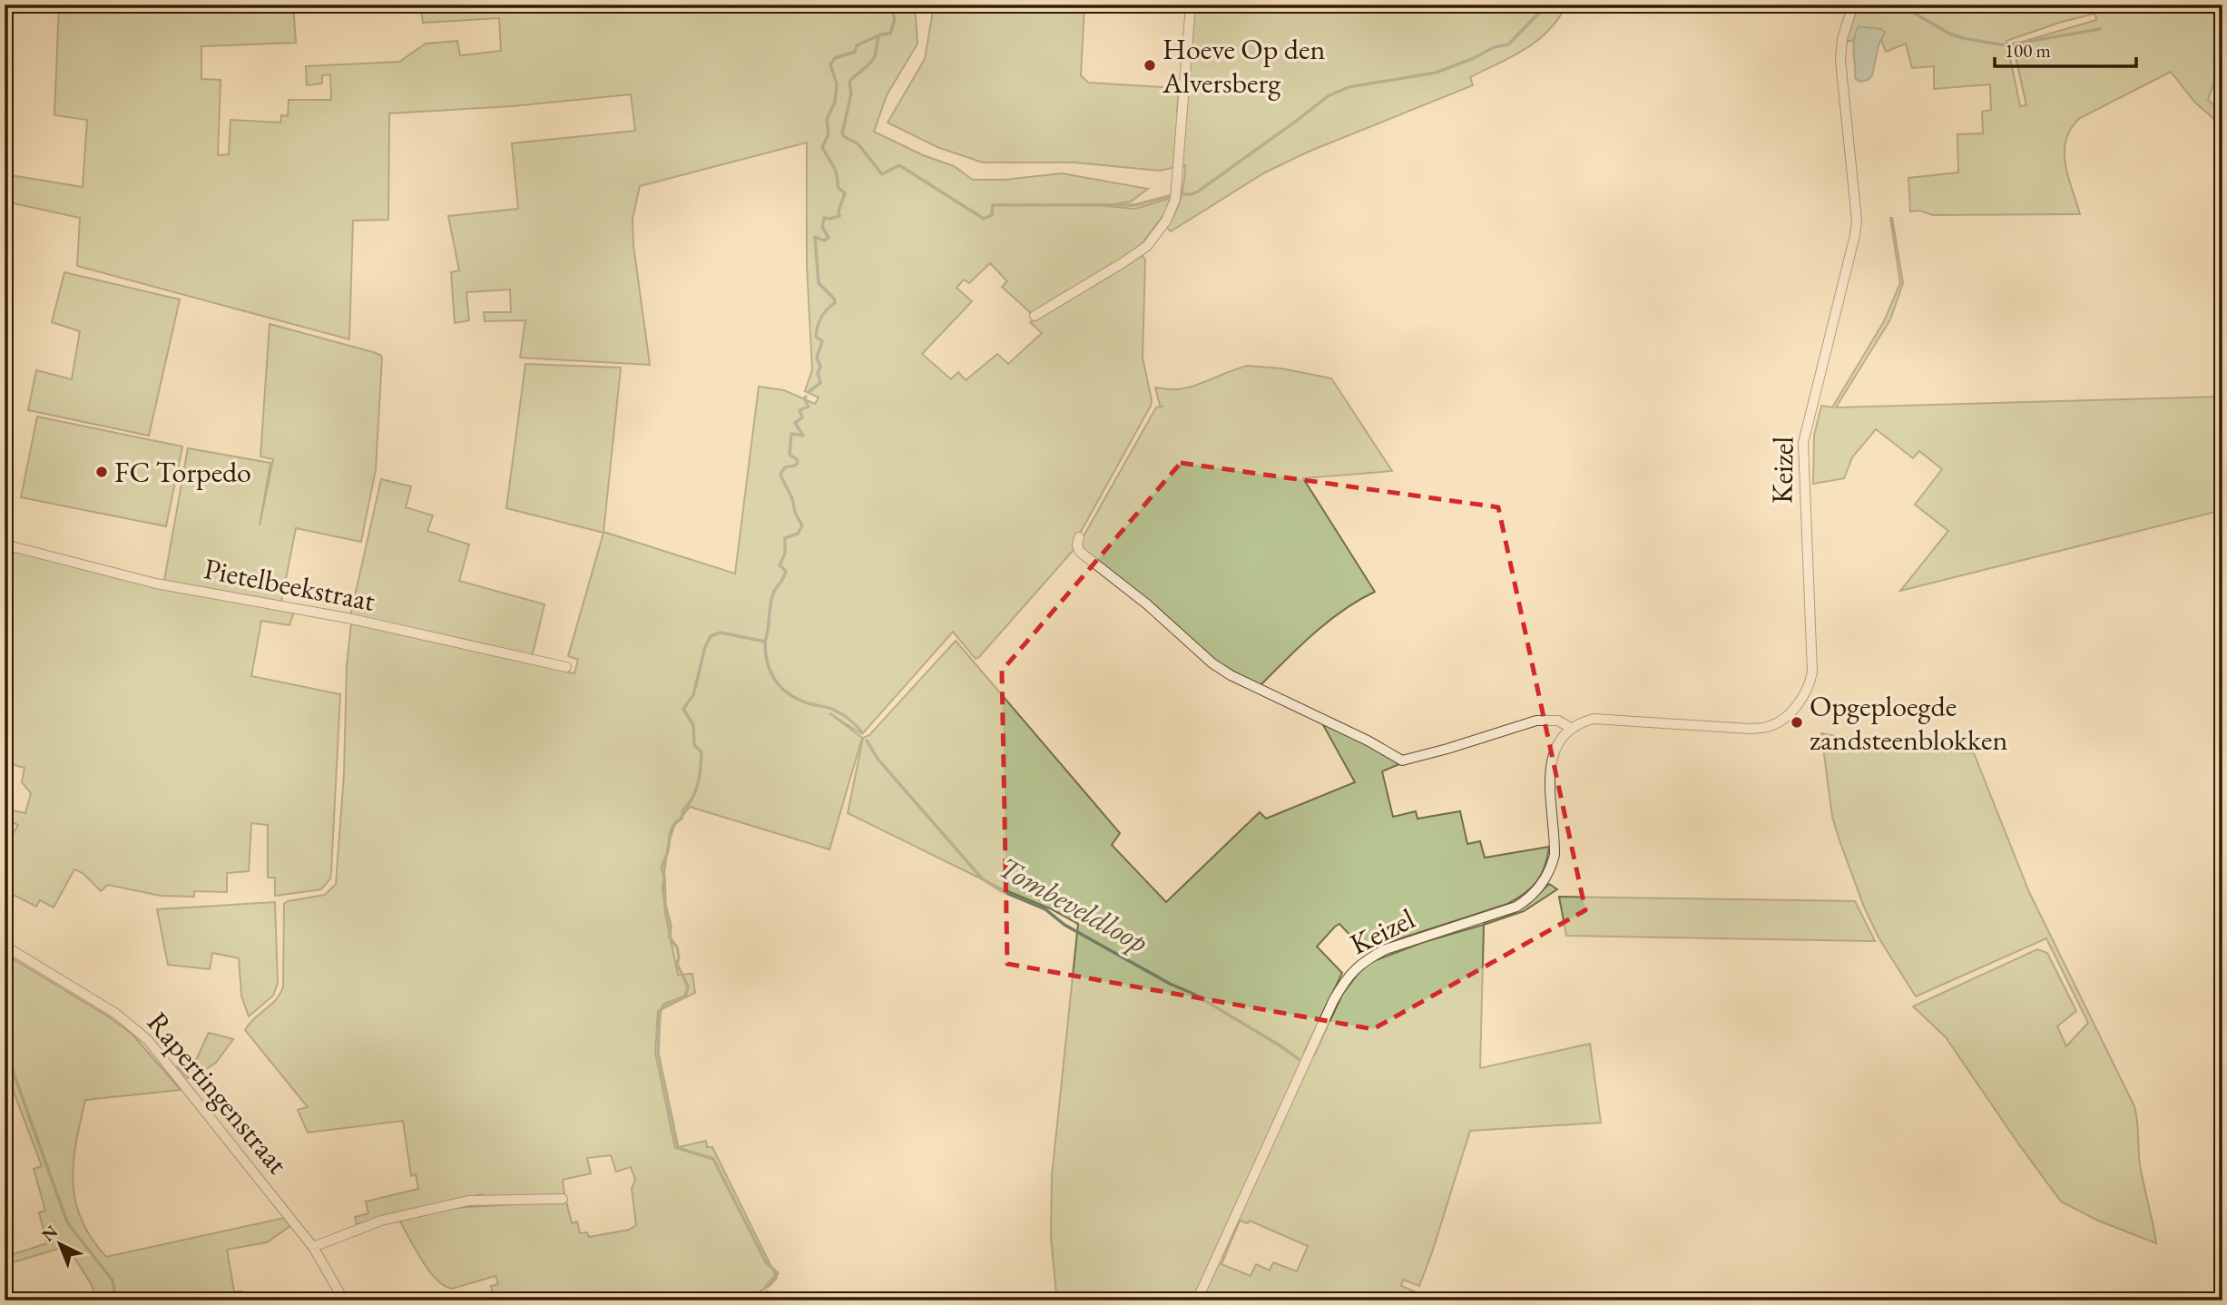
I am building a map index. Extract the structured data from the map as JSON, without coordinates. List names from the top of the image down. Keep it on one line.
{"streets":{"street":["Keizel","Pietelbeekstraat","Rapertingenstraat"]},"water":["Tombeveldloop"],"places":["Hoeve Op den Alversberg","FC Torpedo","Opgeploegde zandsteenblokken"],"scale_bar":"100 m","north":"top left"}
